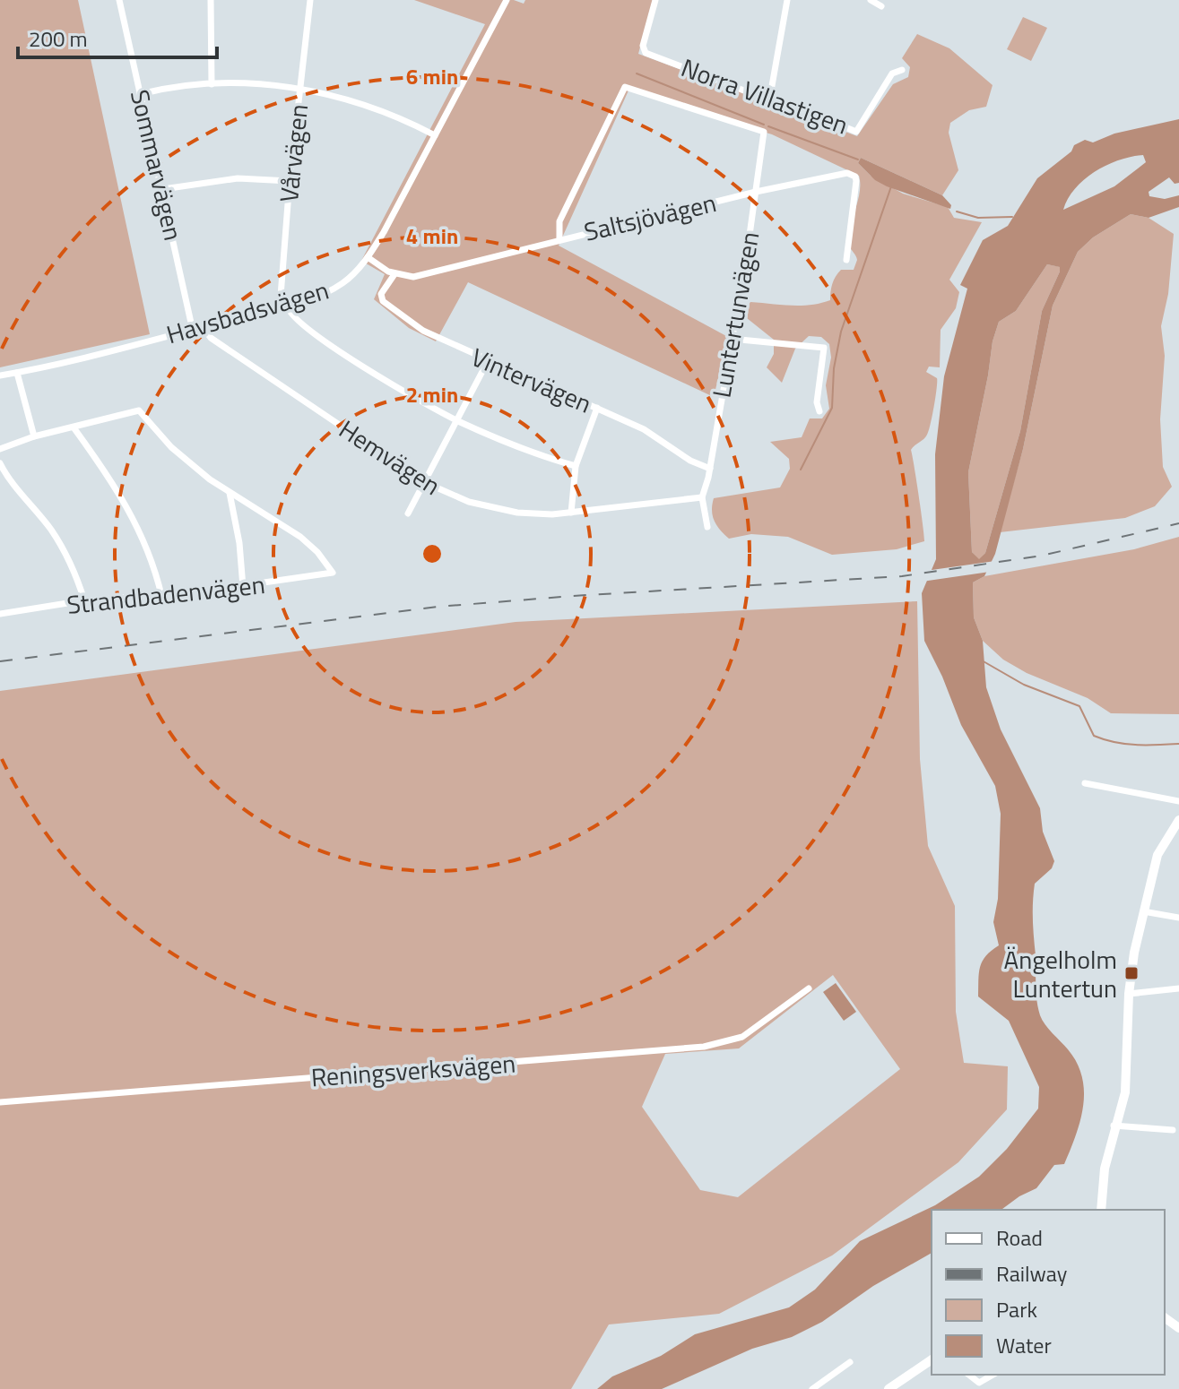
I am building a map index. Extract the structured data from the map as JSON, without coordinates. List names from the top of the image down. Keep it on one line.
{"streets":{"street":["Norra Villastigen","Vårvägen","Sommarvägen","Saltsjövägen","Havsbadsvägen","Luntertunvägen","Vintervägen","Hemvägen","Strandbadenvägen","Reningsverksvägen"]},"crossings":[["Vårvägen","Havsbadsvägen"],["Sommarvägen","Havsbadsvägen"],["Saltsjövägen","Luntertunvägen"],["Saltsjövägen","Vintervägen"],["Havsbadsvägen","Hemvägen"],["Luntertunvägen","Vintervägen"],["Luntertunvägen","Hemvägen"]],"places":{"transit":["Ängelholm Luntertun"]},"legend":["Road","Railway","Park","Water"],"scale_bar":"200 m","rings":["6 min","4 min","2 min"]}
